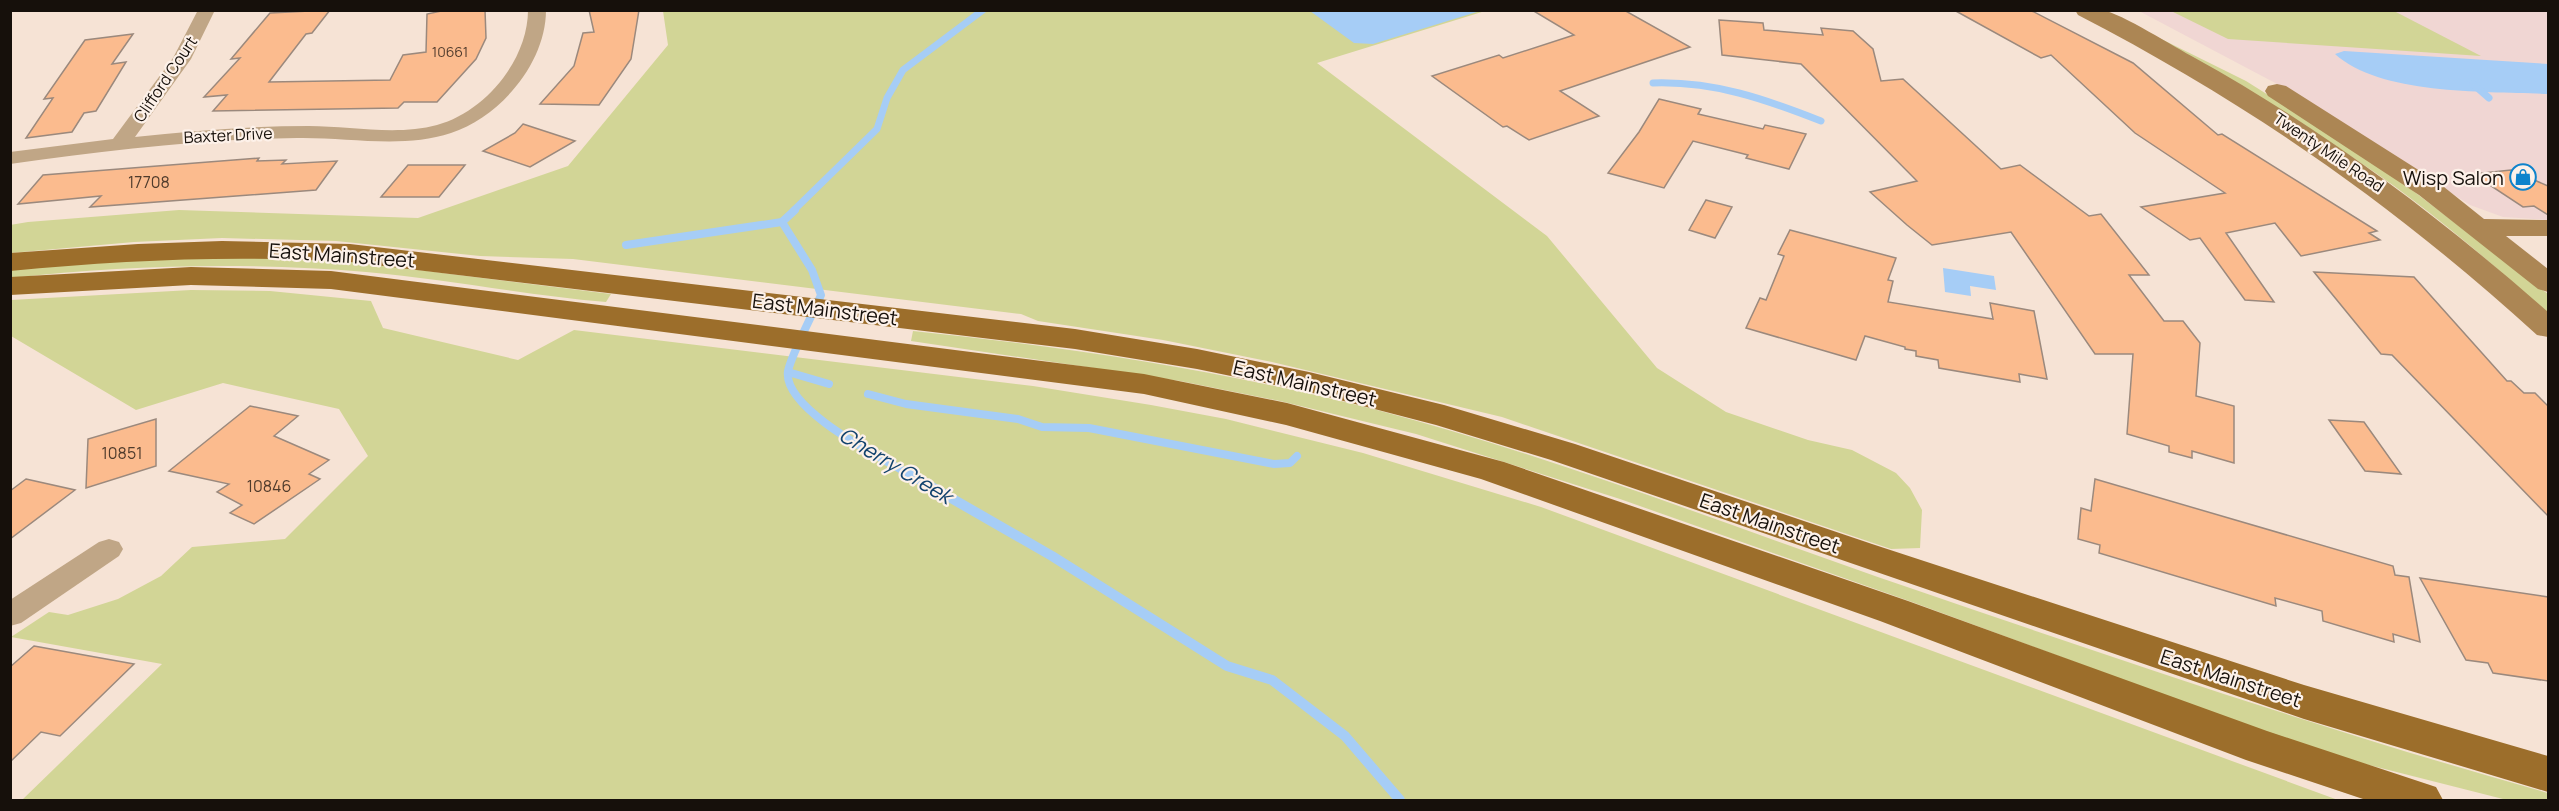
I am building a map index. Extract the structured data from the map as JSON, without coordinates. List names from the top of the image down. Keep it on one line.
{"streets":{"main road":["Twenty Mile Road","East Mainstreet"],"street":["Clifford Court","Baxter Drive"]},"crossings":[["Clifford Court","Baxter Drive"]],"water":["Cherry Creek"],"places":{"shop":["Wisp Salon"]},"house_numbers":["10661","17708","10851","10846"]}
